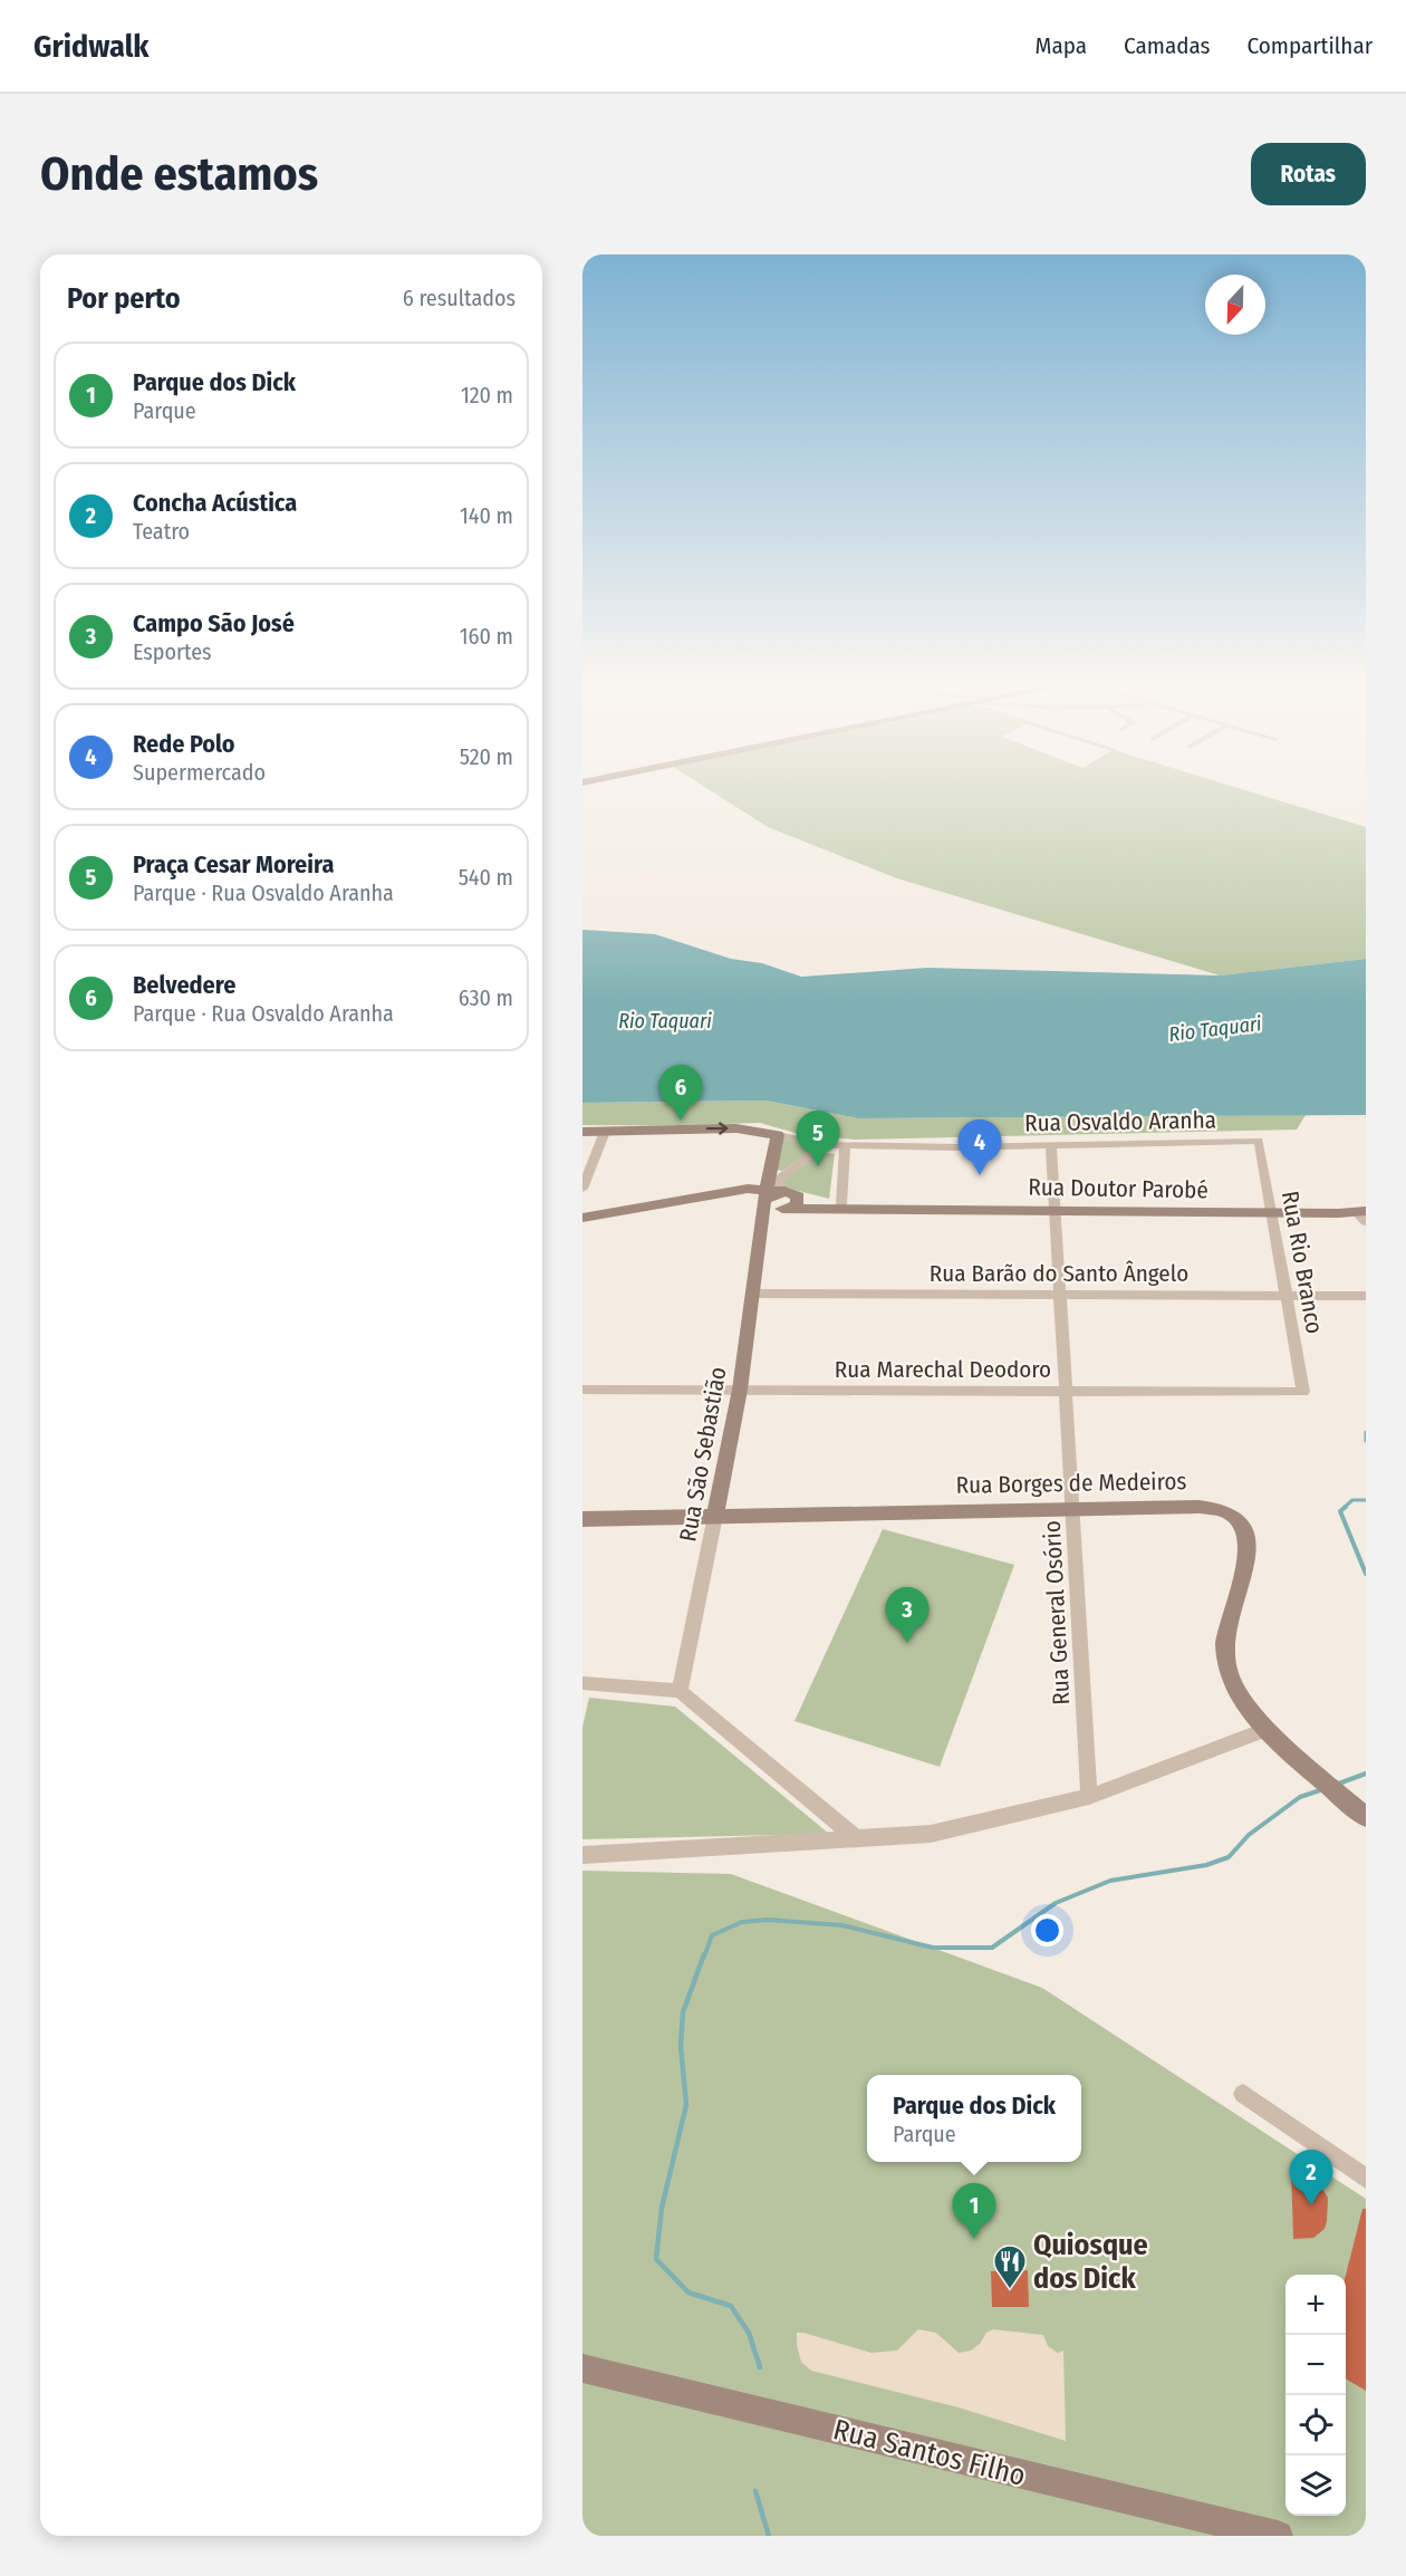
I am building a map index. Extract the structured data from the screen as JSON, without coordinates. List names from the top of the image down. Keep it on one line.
{"streets":{"main road":["Rua Osvaldo Aranha","Rua Doutor Parobé","Rua São Sebastião","Rua Borges de Medeiros","Rua Santos Filho"],"street":["Rua Rio Branco","Rua Barão do Santo Ângelo","Rua Marechal Deodoro","Rua General Osório"]},"crossings":[["Rua Osvaldo Aranha","Rua Rio Branco"],["Rua Osvaldo Aranha","Rua General Osório"],["Rua Doutor Parobé","Rua Rio Branco"],["Rua Doutor Parobé","Rua São Sebastião"],["Rua Doutor Parobé","Rua General Osório"],["Rua Rio Branco","Rua Barão do Santo Ângelo"],["Rua Rio Branco","Rua Marechal Deodoro"],["Rua Barão do Santo Ângelo","Rua São Sebastião"],["Rua Barão do Santo Ângelo","Rua General Osório"],["Rua Marechal Deodoro","Rua São Sebastião"],["Rua Marechal Deodoro","Rua General Osório"],["Rua São Sebastião","Rua Borges de Medeiros"],["Rua Borges de Medeiros","Rua General Osório"]],"water":["Rio Taquari"],"places":{"restaurant":["Quiosque dos Dick"]},"north":"bottom","page":{"header":"Gridwalk","nav":["Mapa","Camadas","Compartilhar"],"buttons":"Rotas","title":"Onde estamos","heading":["Por perto","6 resultados"],"list":[{"mark":"1","name":"Parque dos Dick","note":"Parque","value":"120 m"},{"mark":"2","name":"Concha Acústica","note":"Teatro","value":"140 m"},{"mark":"3","name":"Campo São José","note":"Esportes","value":"160 m"},{"mark":"4","name":"Rede Polo","note":"Supermercado","value":"520 m"},{"mark":"5","name":"Praça Cesar Moreira","note":"Parque · Rua Osvaldo Aranha","value":"540 m"},{"mark":"6","name":"Belvedere","note":"Parque · Rua Osvaldo Aranha","value":"630 m"}],"pins":["6","5","4","3","2","1"],"popup":["Parque dos Dick","Parque"],"map_buttons":["+","−"]}}
